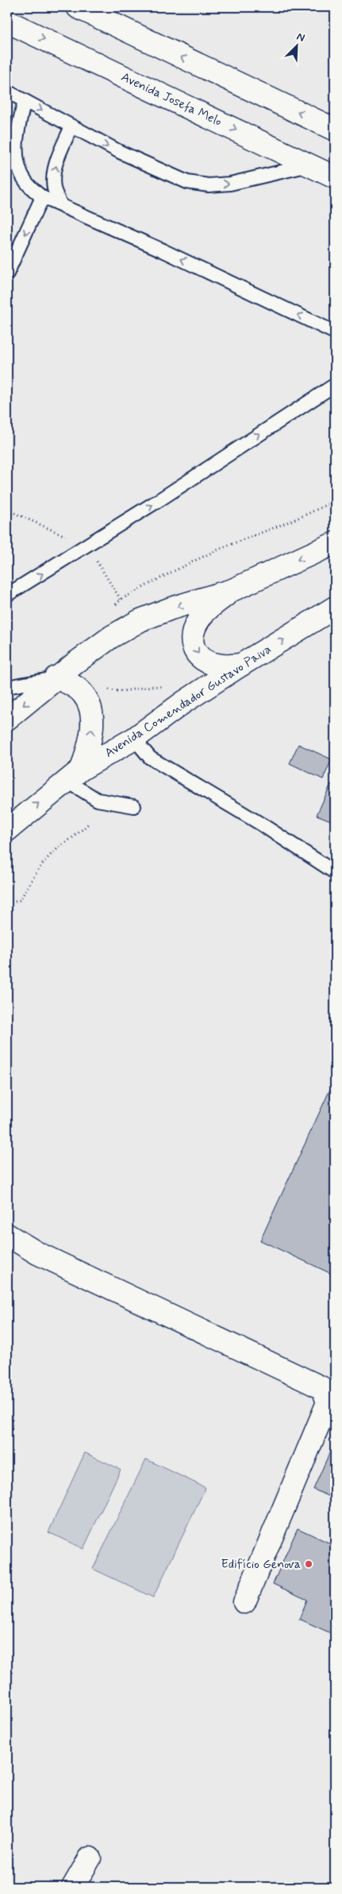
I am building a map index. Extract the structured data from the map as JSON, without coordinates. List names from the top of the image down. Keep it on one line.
{"streets":{"main road":["Avenida Josefa Melo","Avenida Comendador Gustavo Paiva"]},"places":["Edifício Genova"],"north":"top right"}
